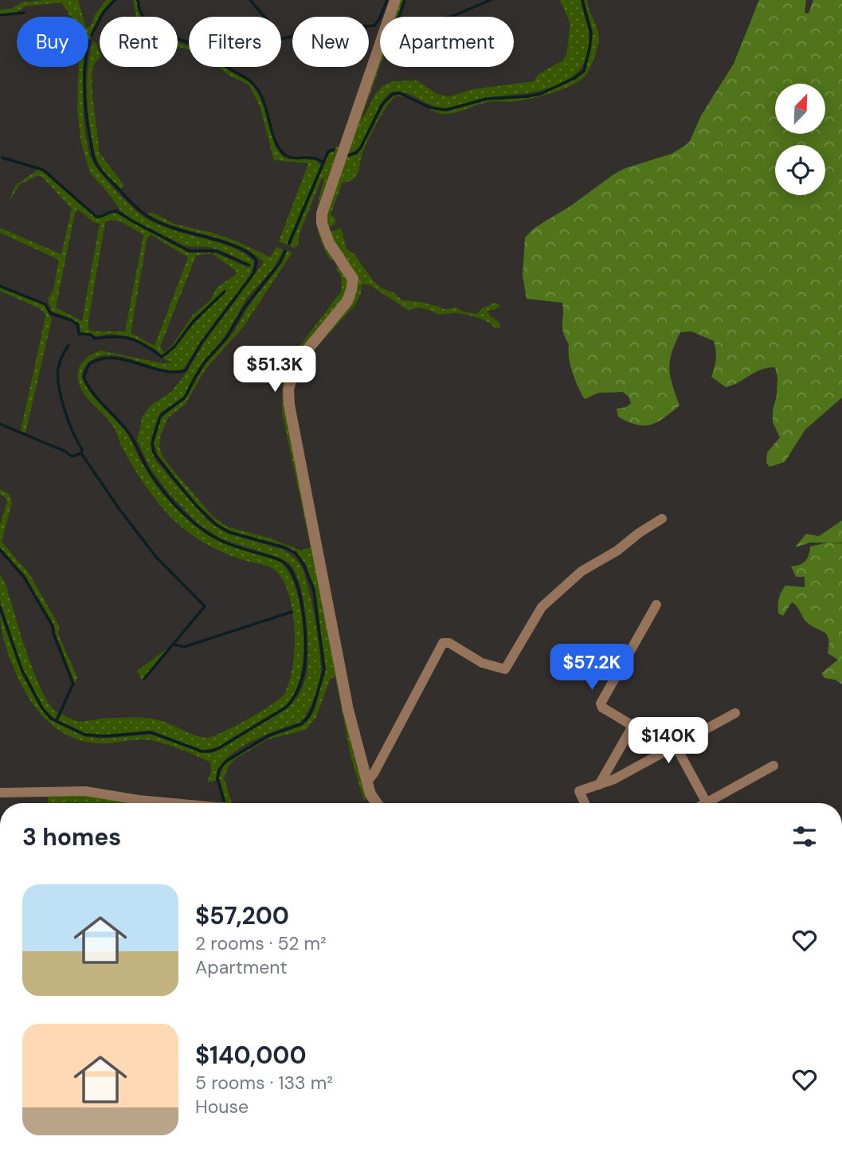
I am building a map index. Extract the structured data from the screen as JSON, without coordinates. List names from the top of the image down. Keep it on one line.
{"north":"top right","page":{"chip":["Buy","Rent","Filters","New","Apartment"],"price":["$51.3K","$57.2K","$140K"],"heading":"3 homes","list":[{"name":"$57,200","note":"2 rooms · 52 m² · Apartment"},{"name":"$140,000","note":"5 rooms · 133 m² · House"}]}}
